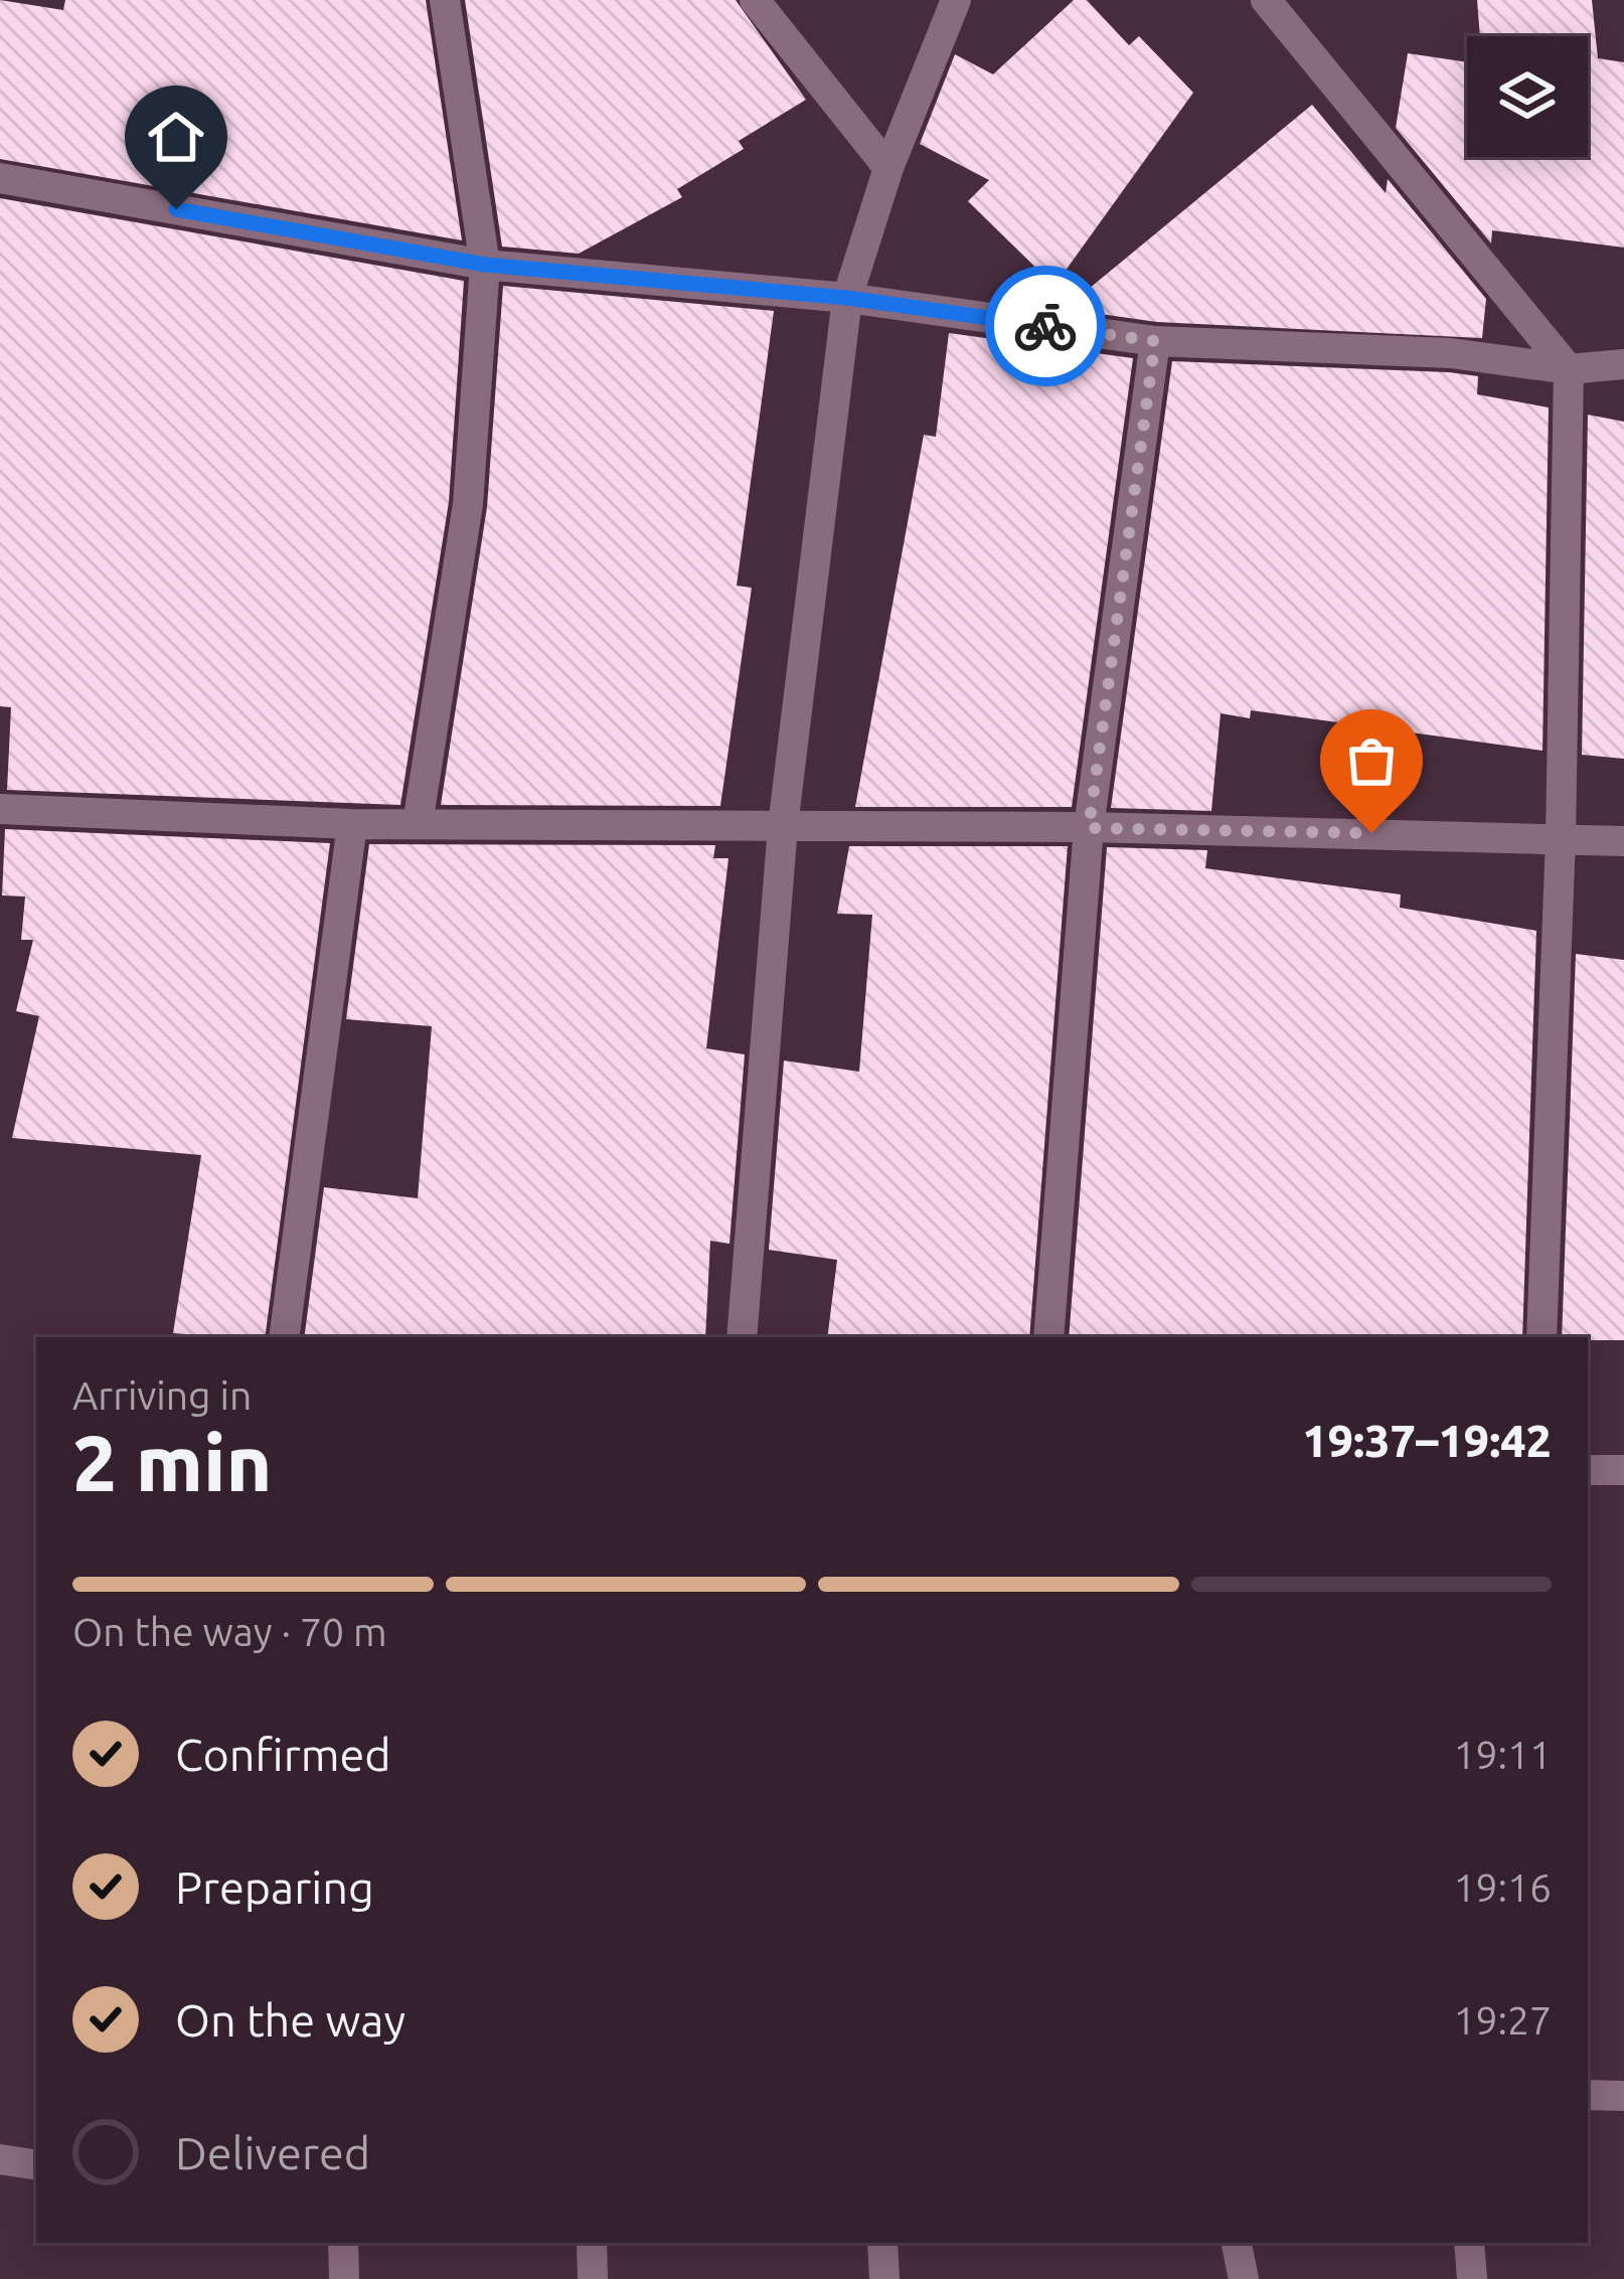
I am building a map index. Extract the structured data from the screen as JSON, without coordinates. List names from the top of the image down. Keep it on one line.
{"page":{"heading":["2 min","Arriving in","19:37–19:42"],"bar":"On the way · 70 m","list":[["Confirmed","19:11"],["Preparing","19:16"],["On the way","19:27"],"Delivered"]}}
